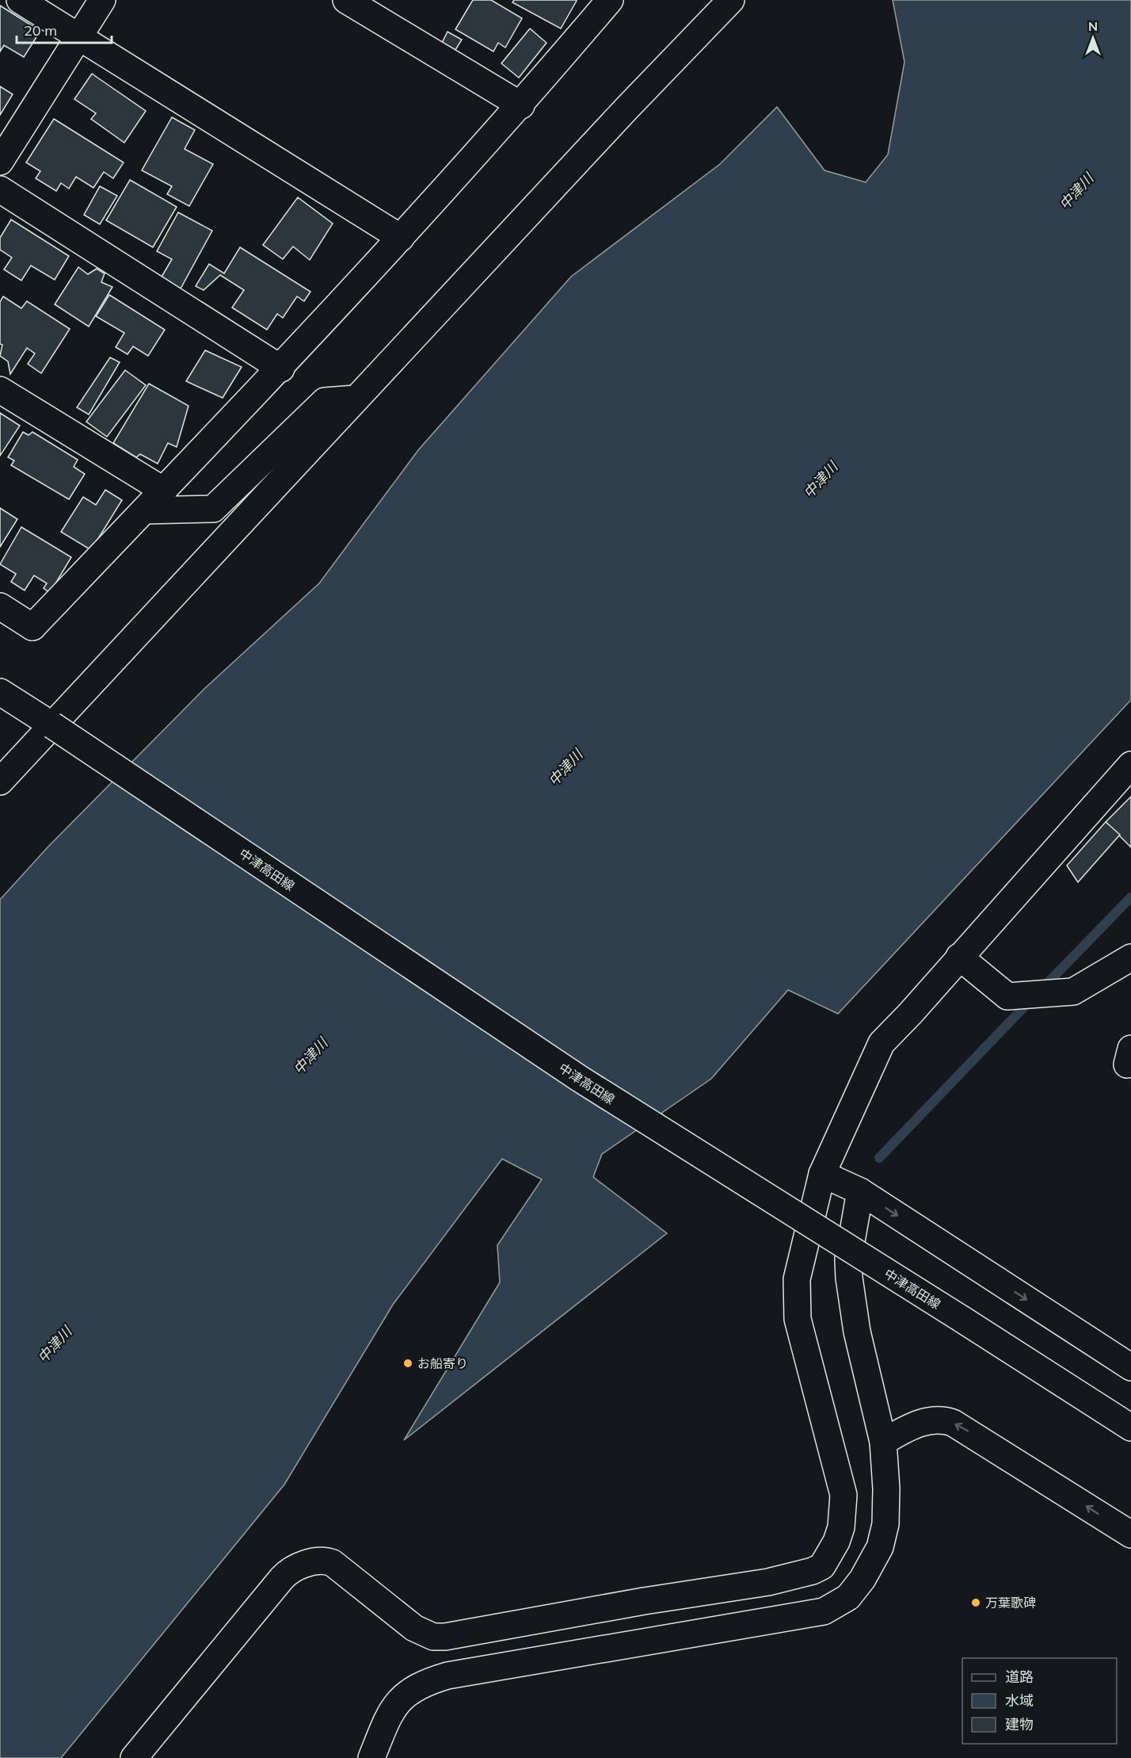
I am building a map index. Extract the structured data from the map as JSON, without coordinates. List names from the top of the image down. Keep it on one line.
{"streets":{"street":["中津高田線"]},"water":["中津川"],"places":["お船寄り","万葉歌碑"],"legend":["道路","水域","建物"],"scale_bar":"20 m","north":"top"}
